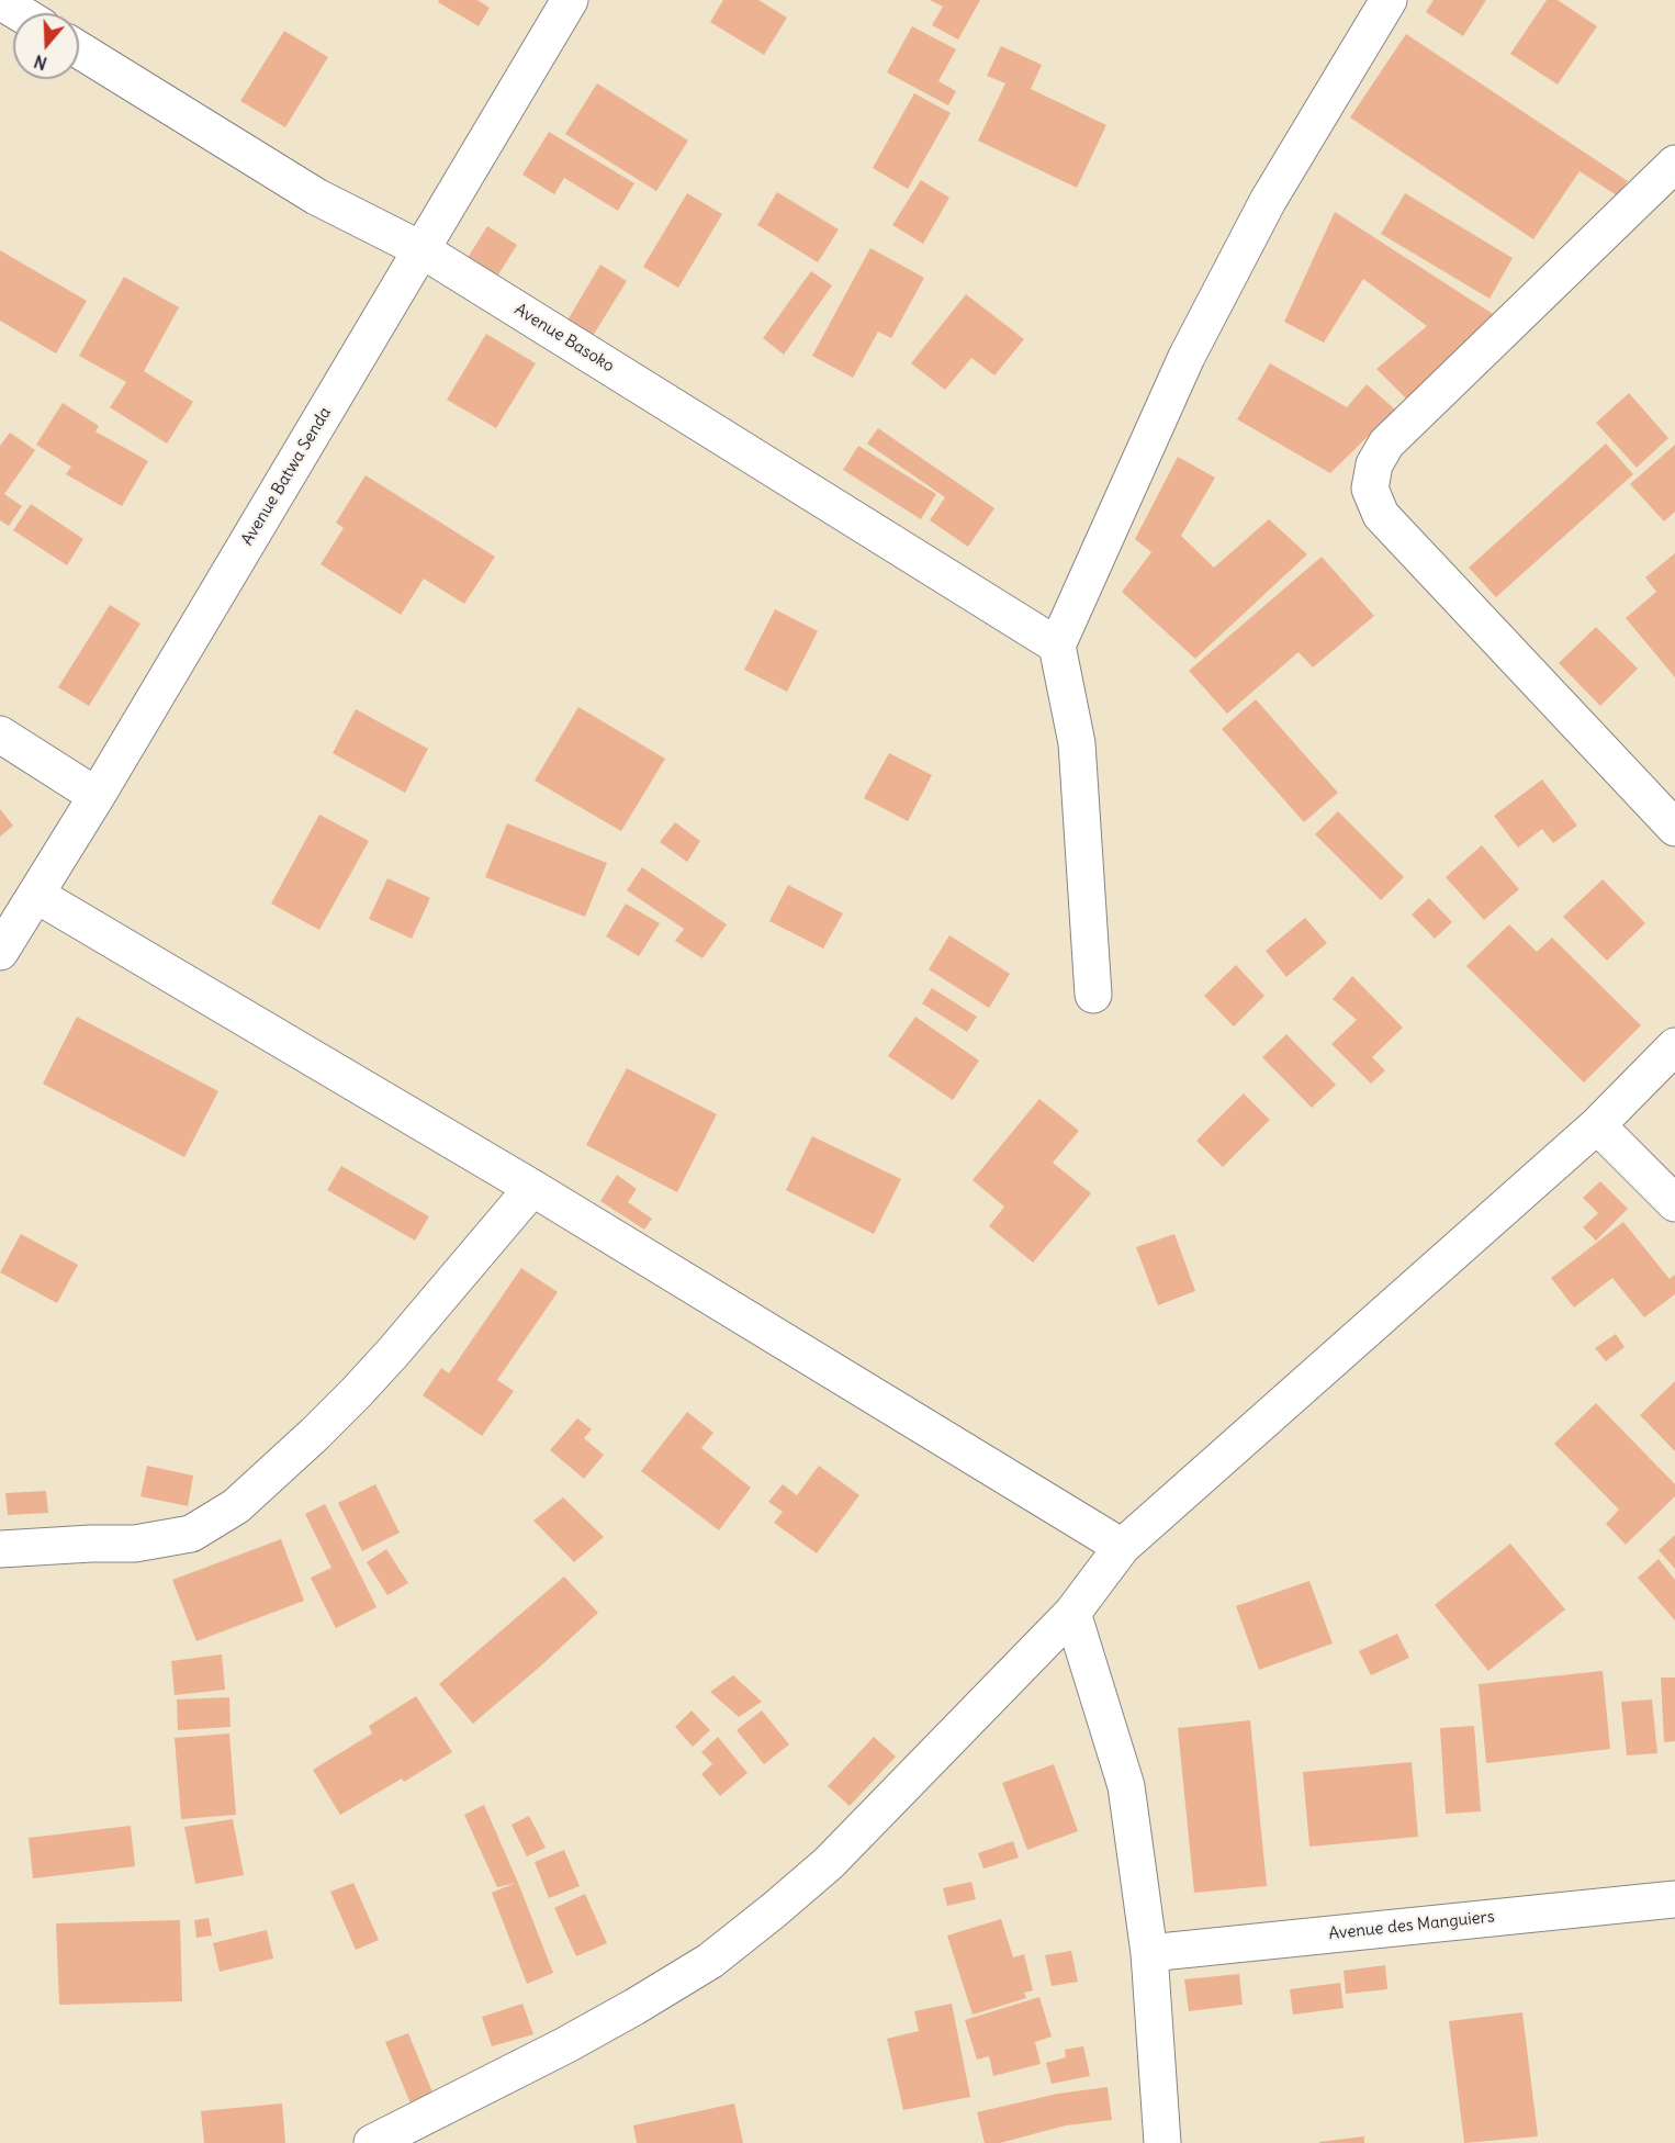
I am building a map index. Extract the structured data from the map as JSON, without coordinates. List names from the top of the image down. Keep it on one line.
{"streets":{"street":["Avenue Basoko","Avenue Batwa Senda","Avenue des Manguiers"]},"crossings":[["Avenue Basoko","Avenue Batwa Senda"]],"north":"bottom"}
